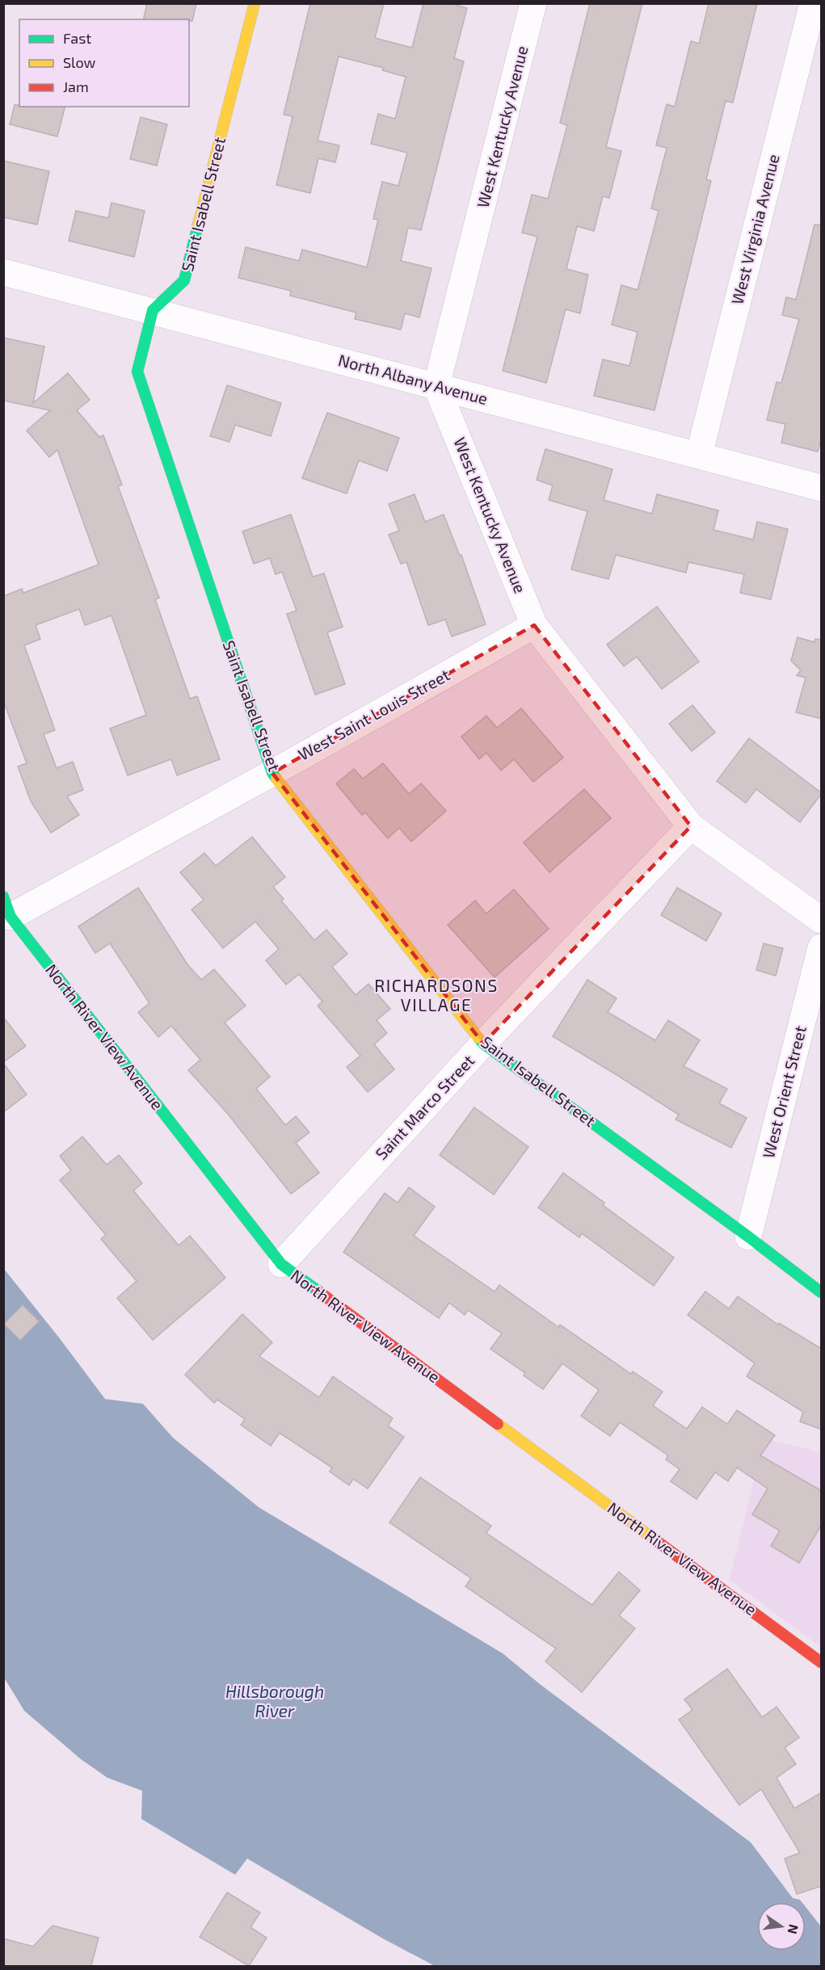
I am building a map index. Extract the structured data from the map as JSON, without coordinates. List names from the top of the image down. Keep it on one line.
{"streets":{"street":["West Kentucky Avenue","Saint Isabell Street","West Virginia Avenue","North Albany Avenue","West Saint Louis Street","North River View Avenue","West Orient Street","Saint Marco Street"]},"crossings":[["West Kentucky Avenue","North Albany Avenue"],["West Kentucky Avenue","West Saint Louis Street"],["West Kentucky Avenue","Saint Marco Street"],["Saint Isabell Street","North Albany Avenue"],["Saint Isabell Street","West Saint Louis Street"],["Saint Isabell Street","West Orient Street"],["Saint Isabell Street","Saint Marco Street"],["West Virginia Avenue","North Albany Avenue"],["West Saint Louis Street","North River View Avenue"],["North River View Avenue","Saint Marco Street"]],"districts":["RICHARDSONS VILLAGE"],"water":["Hillsborough River"],"legend":["Fast","Slow","Jam"],"north":"right"}
